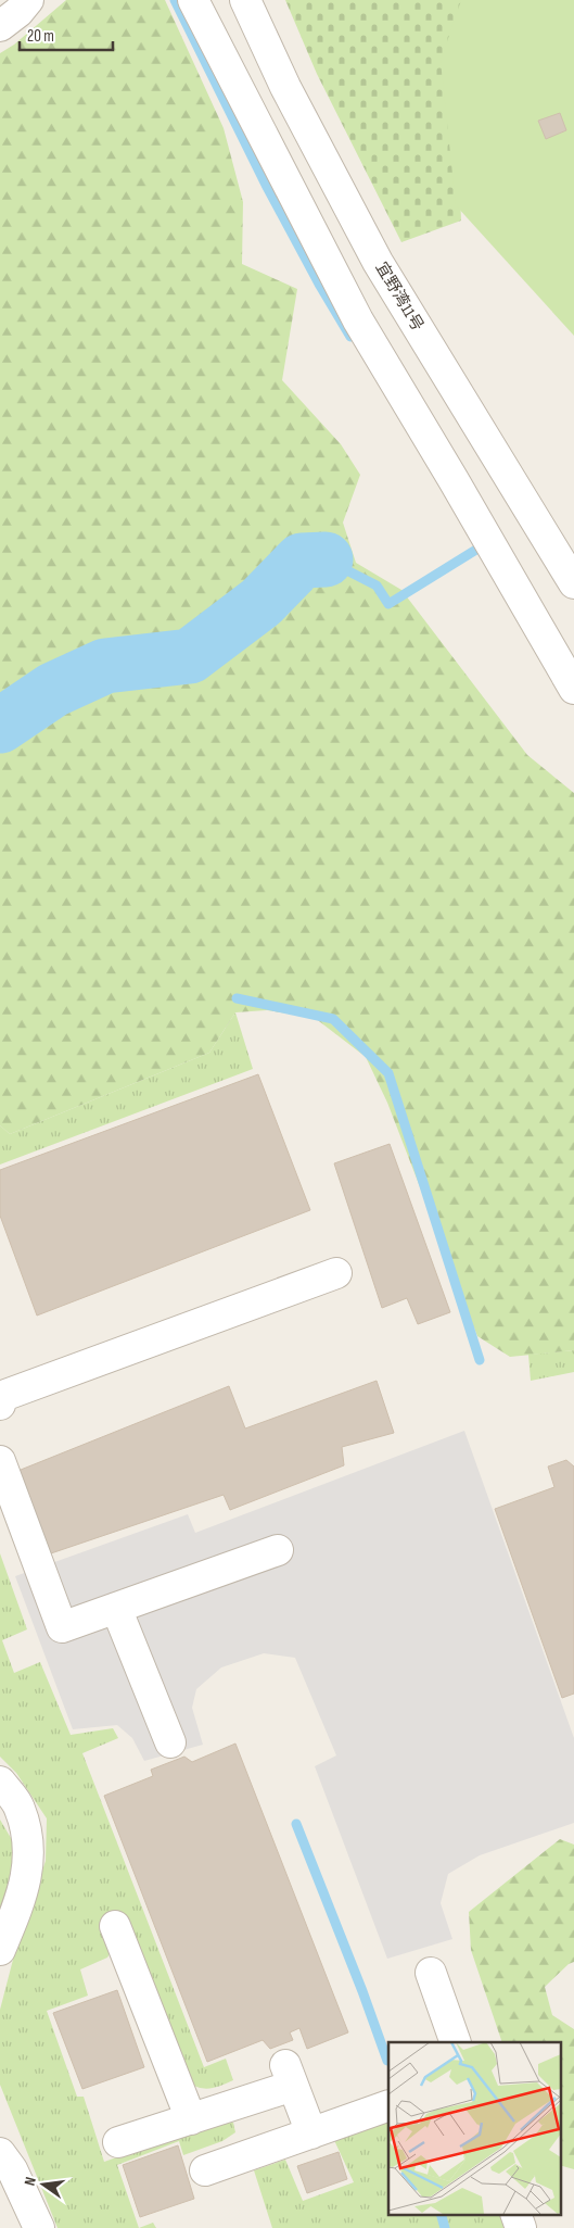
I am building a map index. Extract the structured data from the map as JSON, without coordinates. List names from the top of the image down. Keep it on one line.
{"streets":{"street":["宜野湾11号"]},"scale_bar":"20 m","north":"left"}
